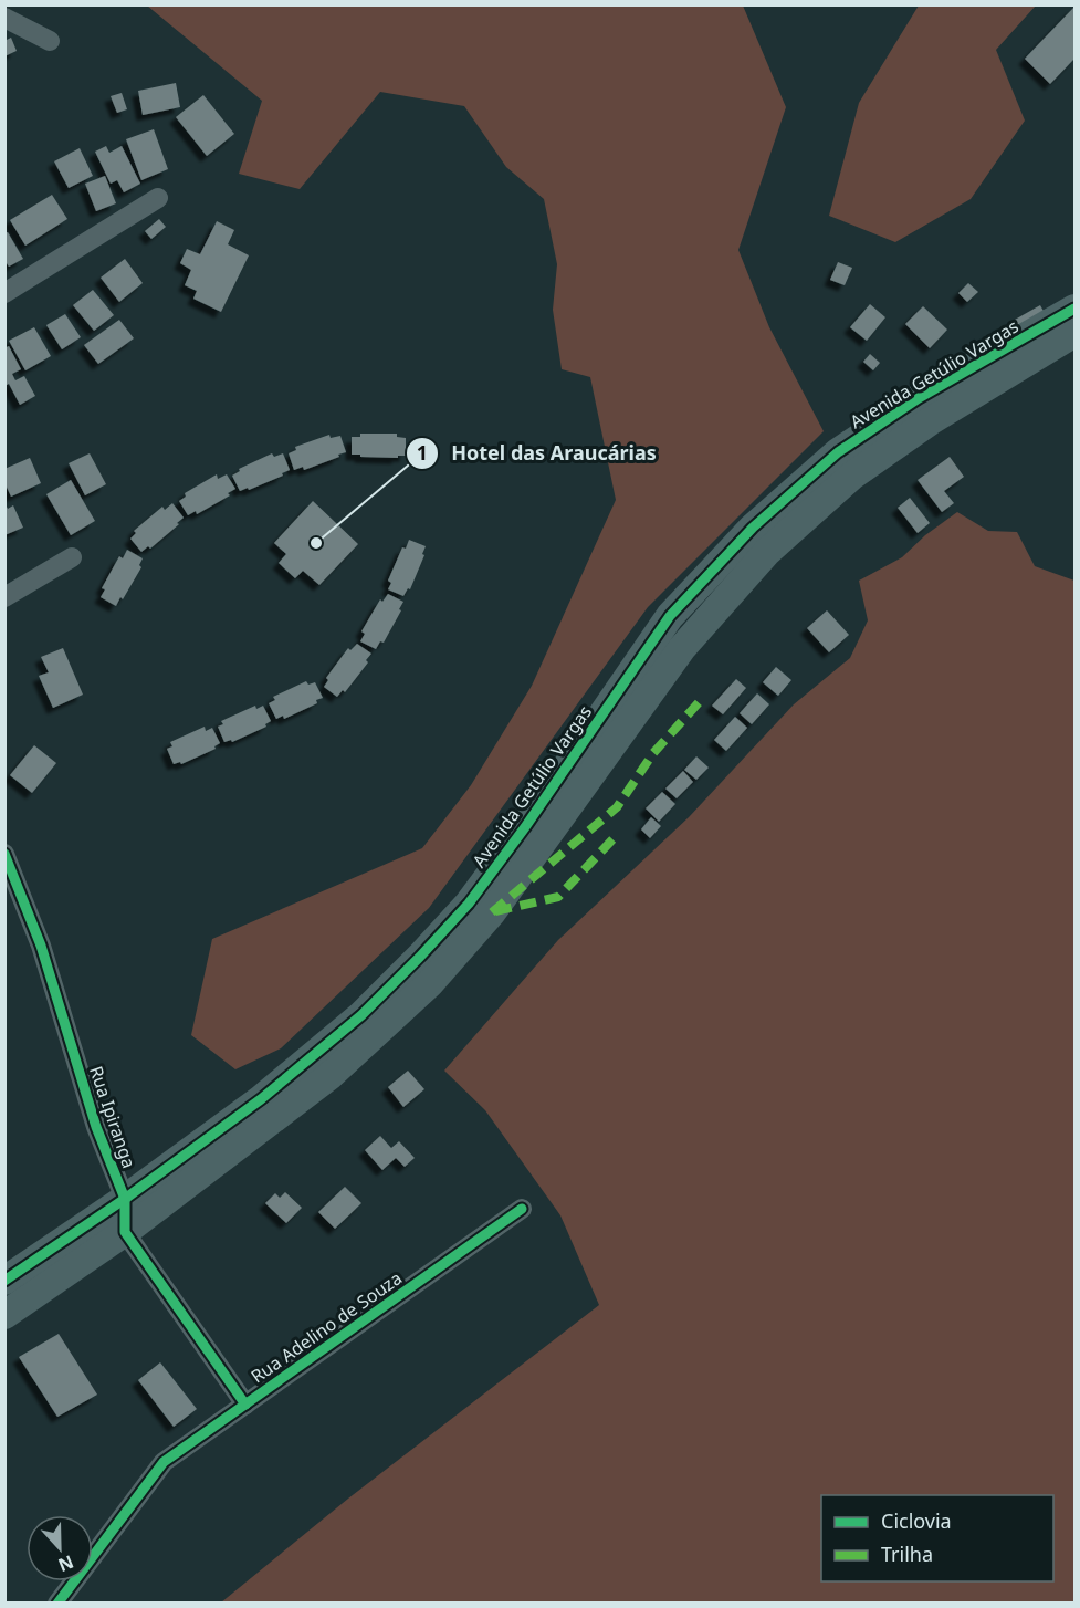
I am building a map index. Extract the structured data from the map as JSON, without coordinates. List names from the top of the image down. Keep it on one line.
{"streets":{"main road":["Avenida Getúlio Vargas"],"street":["Rua Ipiranga","Rua Adelino de Souza"]},"crossings":[["Avenida Getúlio Vargas","Rua Ipiranga"]],"places":["Hotel das Araucárias"],"legend":["Ciclovia","Trilha"],"north":"bottom"}
